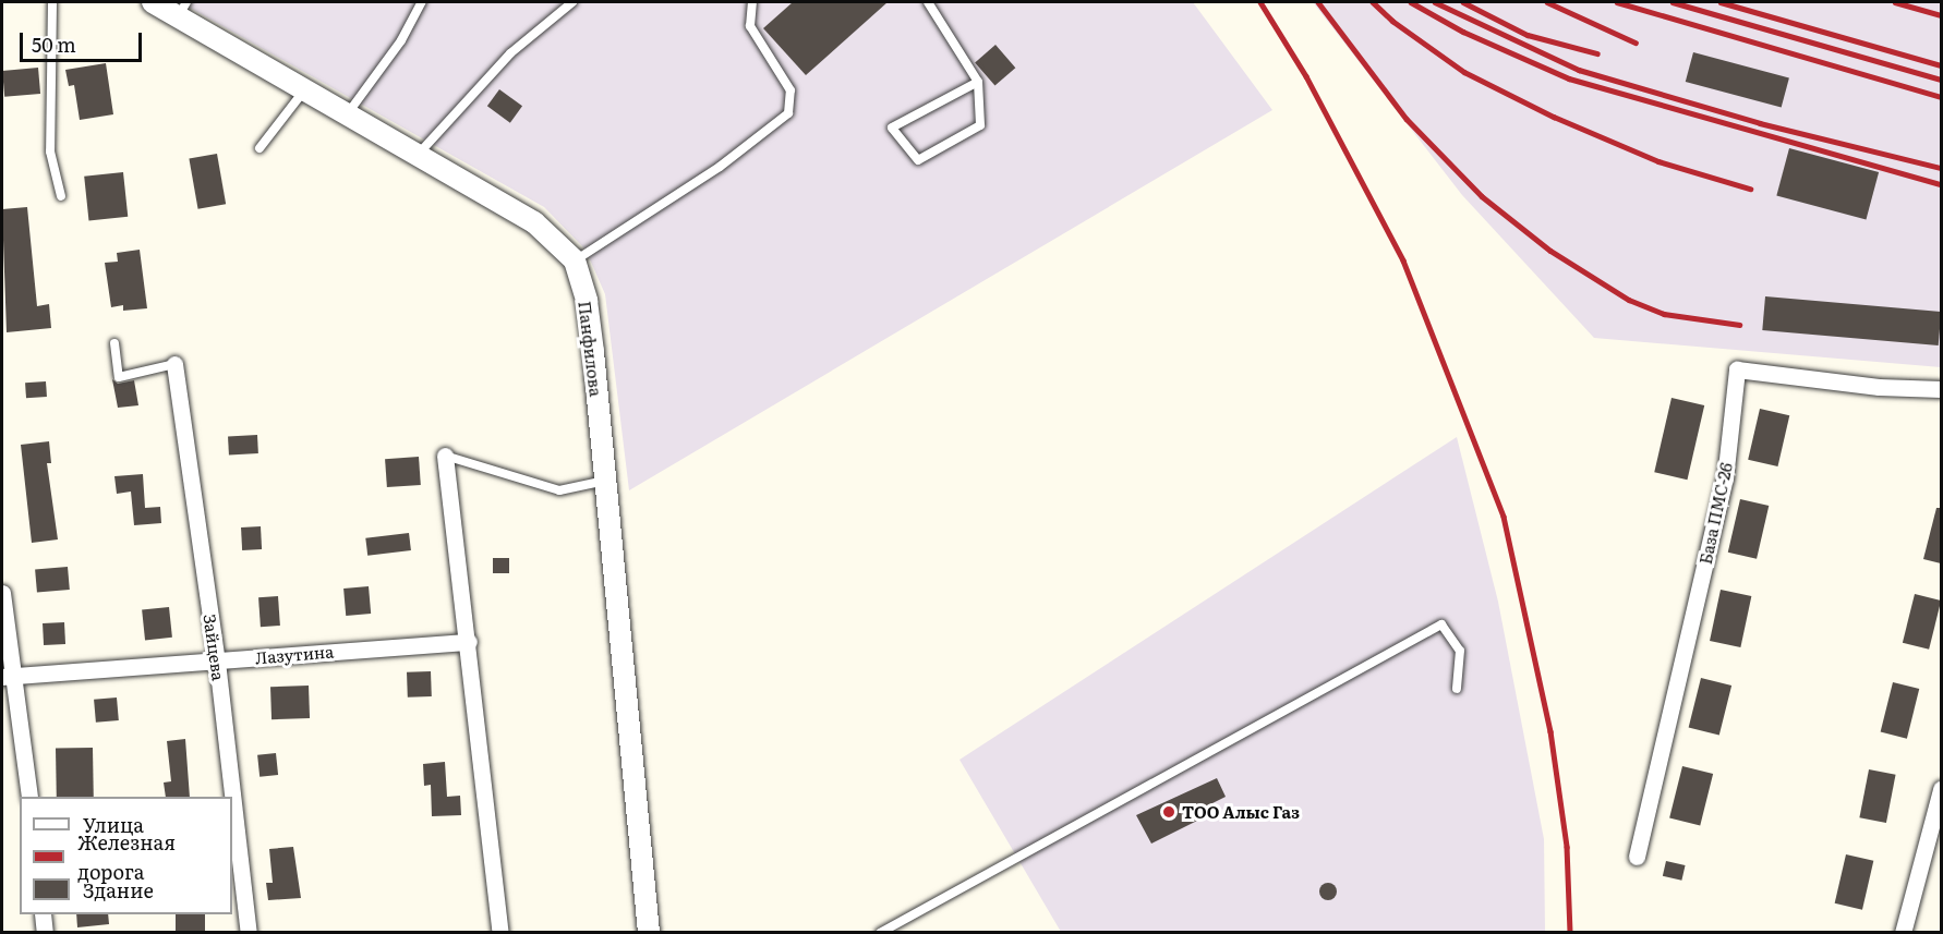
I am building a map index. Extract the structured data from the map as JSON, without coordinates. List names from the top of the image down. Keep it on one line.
{"streets":{"street":["Панфилова","База ПМС-26","Зайцева","Лазутина"]},"crossings":[["Зайцева","Лазутина"]],"places":["ТОО Алыс Газ"],"legend":["Улица","Железная дорога","Здание"],"scale_bar":"50 m"}
